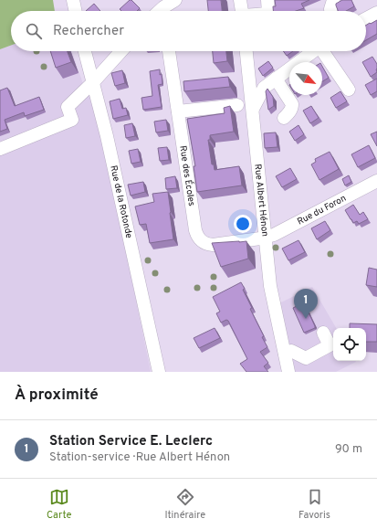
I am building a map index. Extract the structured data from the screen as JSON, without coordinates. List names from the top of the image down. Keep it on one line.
{"streets":{"street":["Rue des Écoles","Rue Albert Hénon","Rue de la Rotonde","Rue du Foron"]},"crossings":[["Rue des Écoles","Rue Albert Hénon"],["Rue des Écoles","Rue du Foron"],["Rue Albert Hénon","Rue du Foron"]],"north":"bottom right","page":{"search":"Rechercher","pins":"1","heading":"À proximité","list":[{"mark":"1","name":"Station Service E. Leclerc","note":"Station-service · Rue Albert Hénon","value":"90 m"}],"nav":["Carte","Itinéraire","Favoris"]}}
